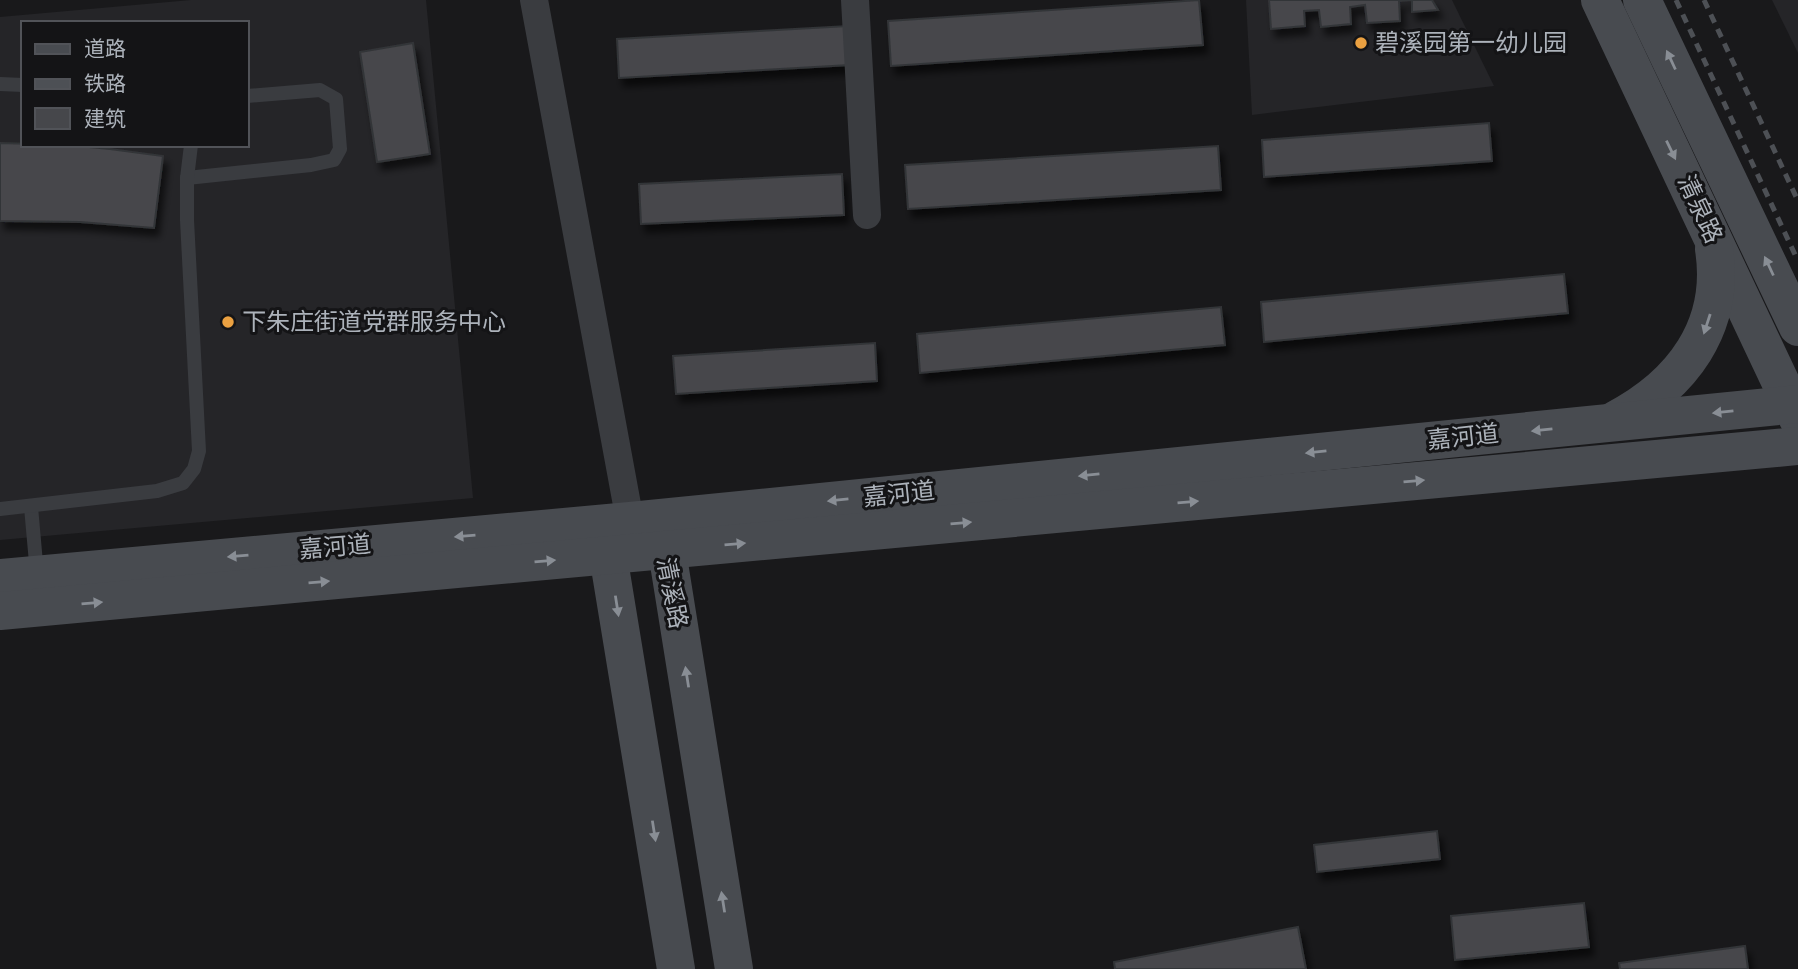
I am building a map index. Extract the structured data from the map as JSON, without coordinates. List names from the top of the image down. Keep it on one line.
{"streets":{"street":["清泉路","嘉河道","清溪路"]},"crossings":[["清泉路","嘉河道"],["嘉河道","清溪路"]],"places":["碧溪园第一幼儿园","下朱庄街道党群服务中心"],"legend":["道路","铁路","建筑"]}
